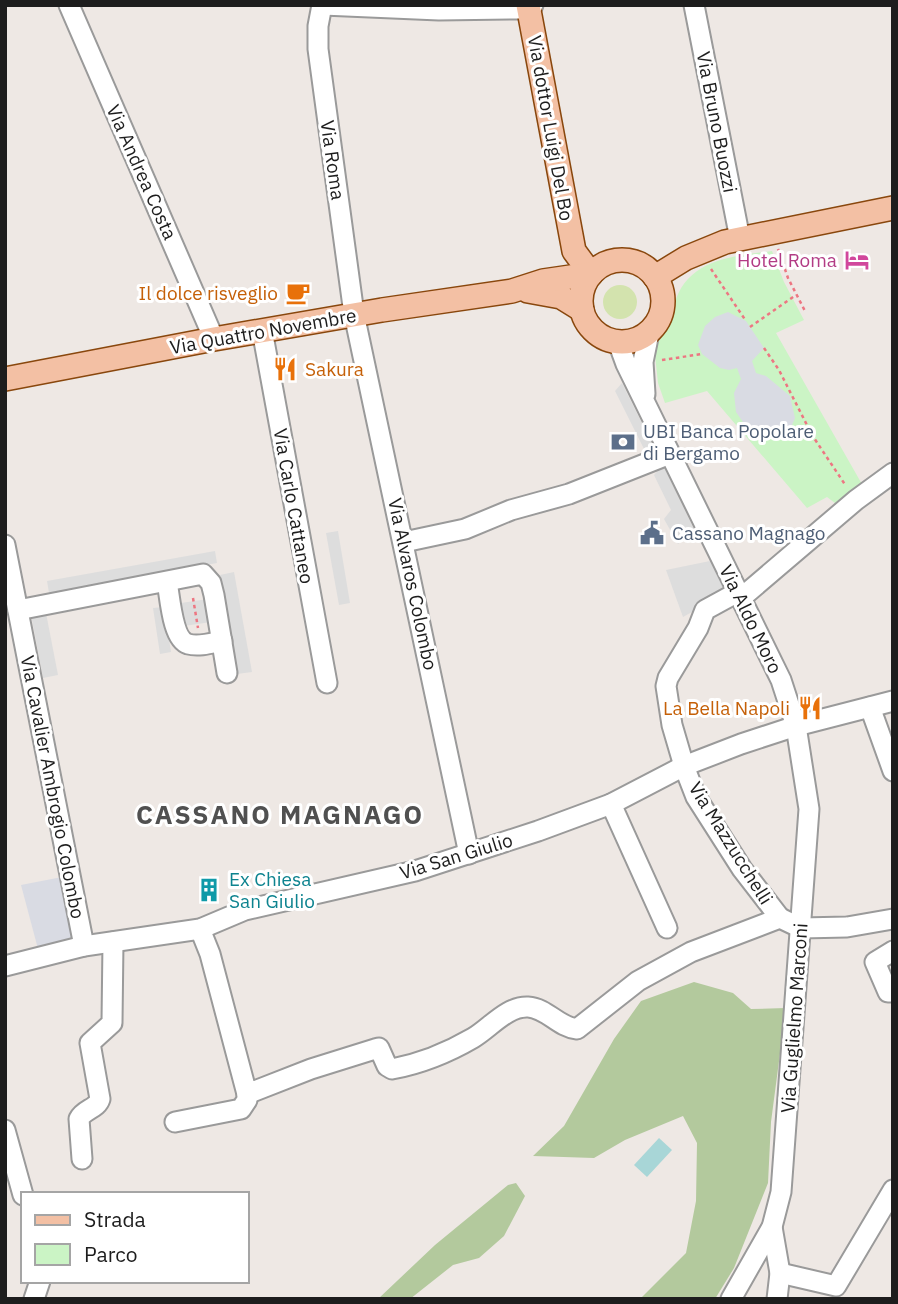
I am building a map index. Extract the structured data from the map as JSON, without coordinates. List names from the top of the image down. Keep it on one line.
{"streets":{"main road":["Via dottor Luigi Del Bo","Via Quattro Novembre"],"street":["Via Bruno Buozzi","Via Roma","Via Andrea Costa","Via Carlo Cattaneo","Via Alvaros Colombo","Via Aldo Moro","Via Cavalier Ambrogio Colombo","Via Mazzucchelli","Via San Giulio","Via Guglielmo Marconi"]},"crossings":[["Via dottor Luigi Del Bo","Via Quattro Novembre"],["Via dottor Luigi Del Bo","Via Aldo Moro"],["Via Roma","Via Quattro Novembre"],["Via Roma","Via Alvaros Colombo"],["Via Andrea Costa","Via Quattro Novembre"],["Via Quattro Novembre","Via Carlo Cattaneo"],["Via Quattro Novembre","Via Alvaros Colombo"],["Via Quattro Novembre","Via Aldo Moro"],["Via Alvaros Colombo","Via San Giulio"],["Via Aldo Moro","Via Mazzucchelli"],["Via Aldo Moro","Via San Giulio"],["Via Aldo Moro","Via Guglielmo Marconi"],["Via Cavalier Ambrogio Colombo","Via San Giulio"],["Via Mazzucchelli","Via San Giulio"],["Via San Giulio","Via Guglielmo Marconi"]],"districts":["CASSANO MAGNAGO"],"places":{"hotel":["Hotel Roma"],"cafe":["Il dolce risveglio"],"restaurant":["Sakura","La Bella Napoli"],"bank":["UBI Banca Popolare di Bergamo"],"public building":["Cassano Magnago"],"building":["Ex Chiesa San Giulio"]},"legend":["Strada","Parco"]}
